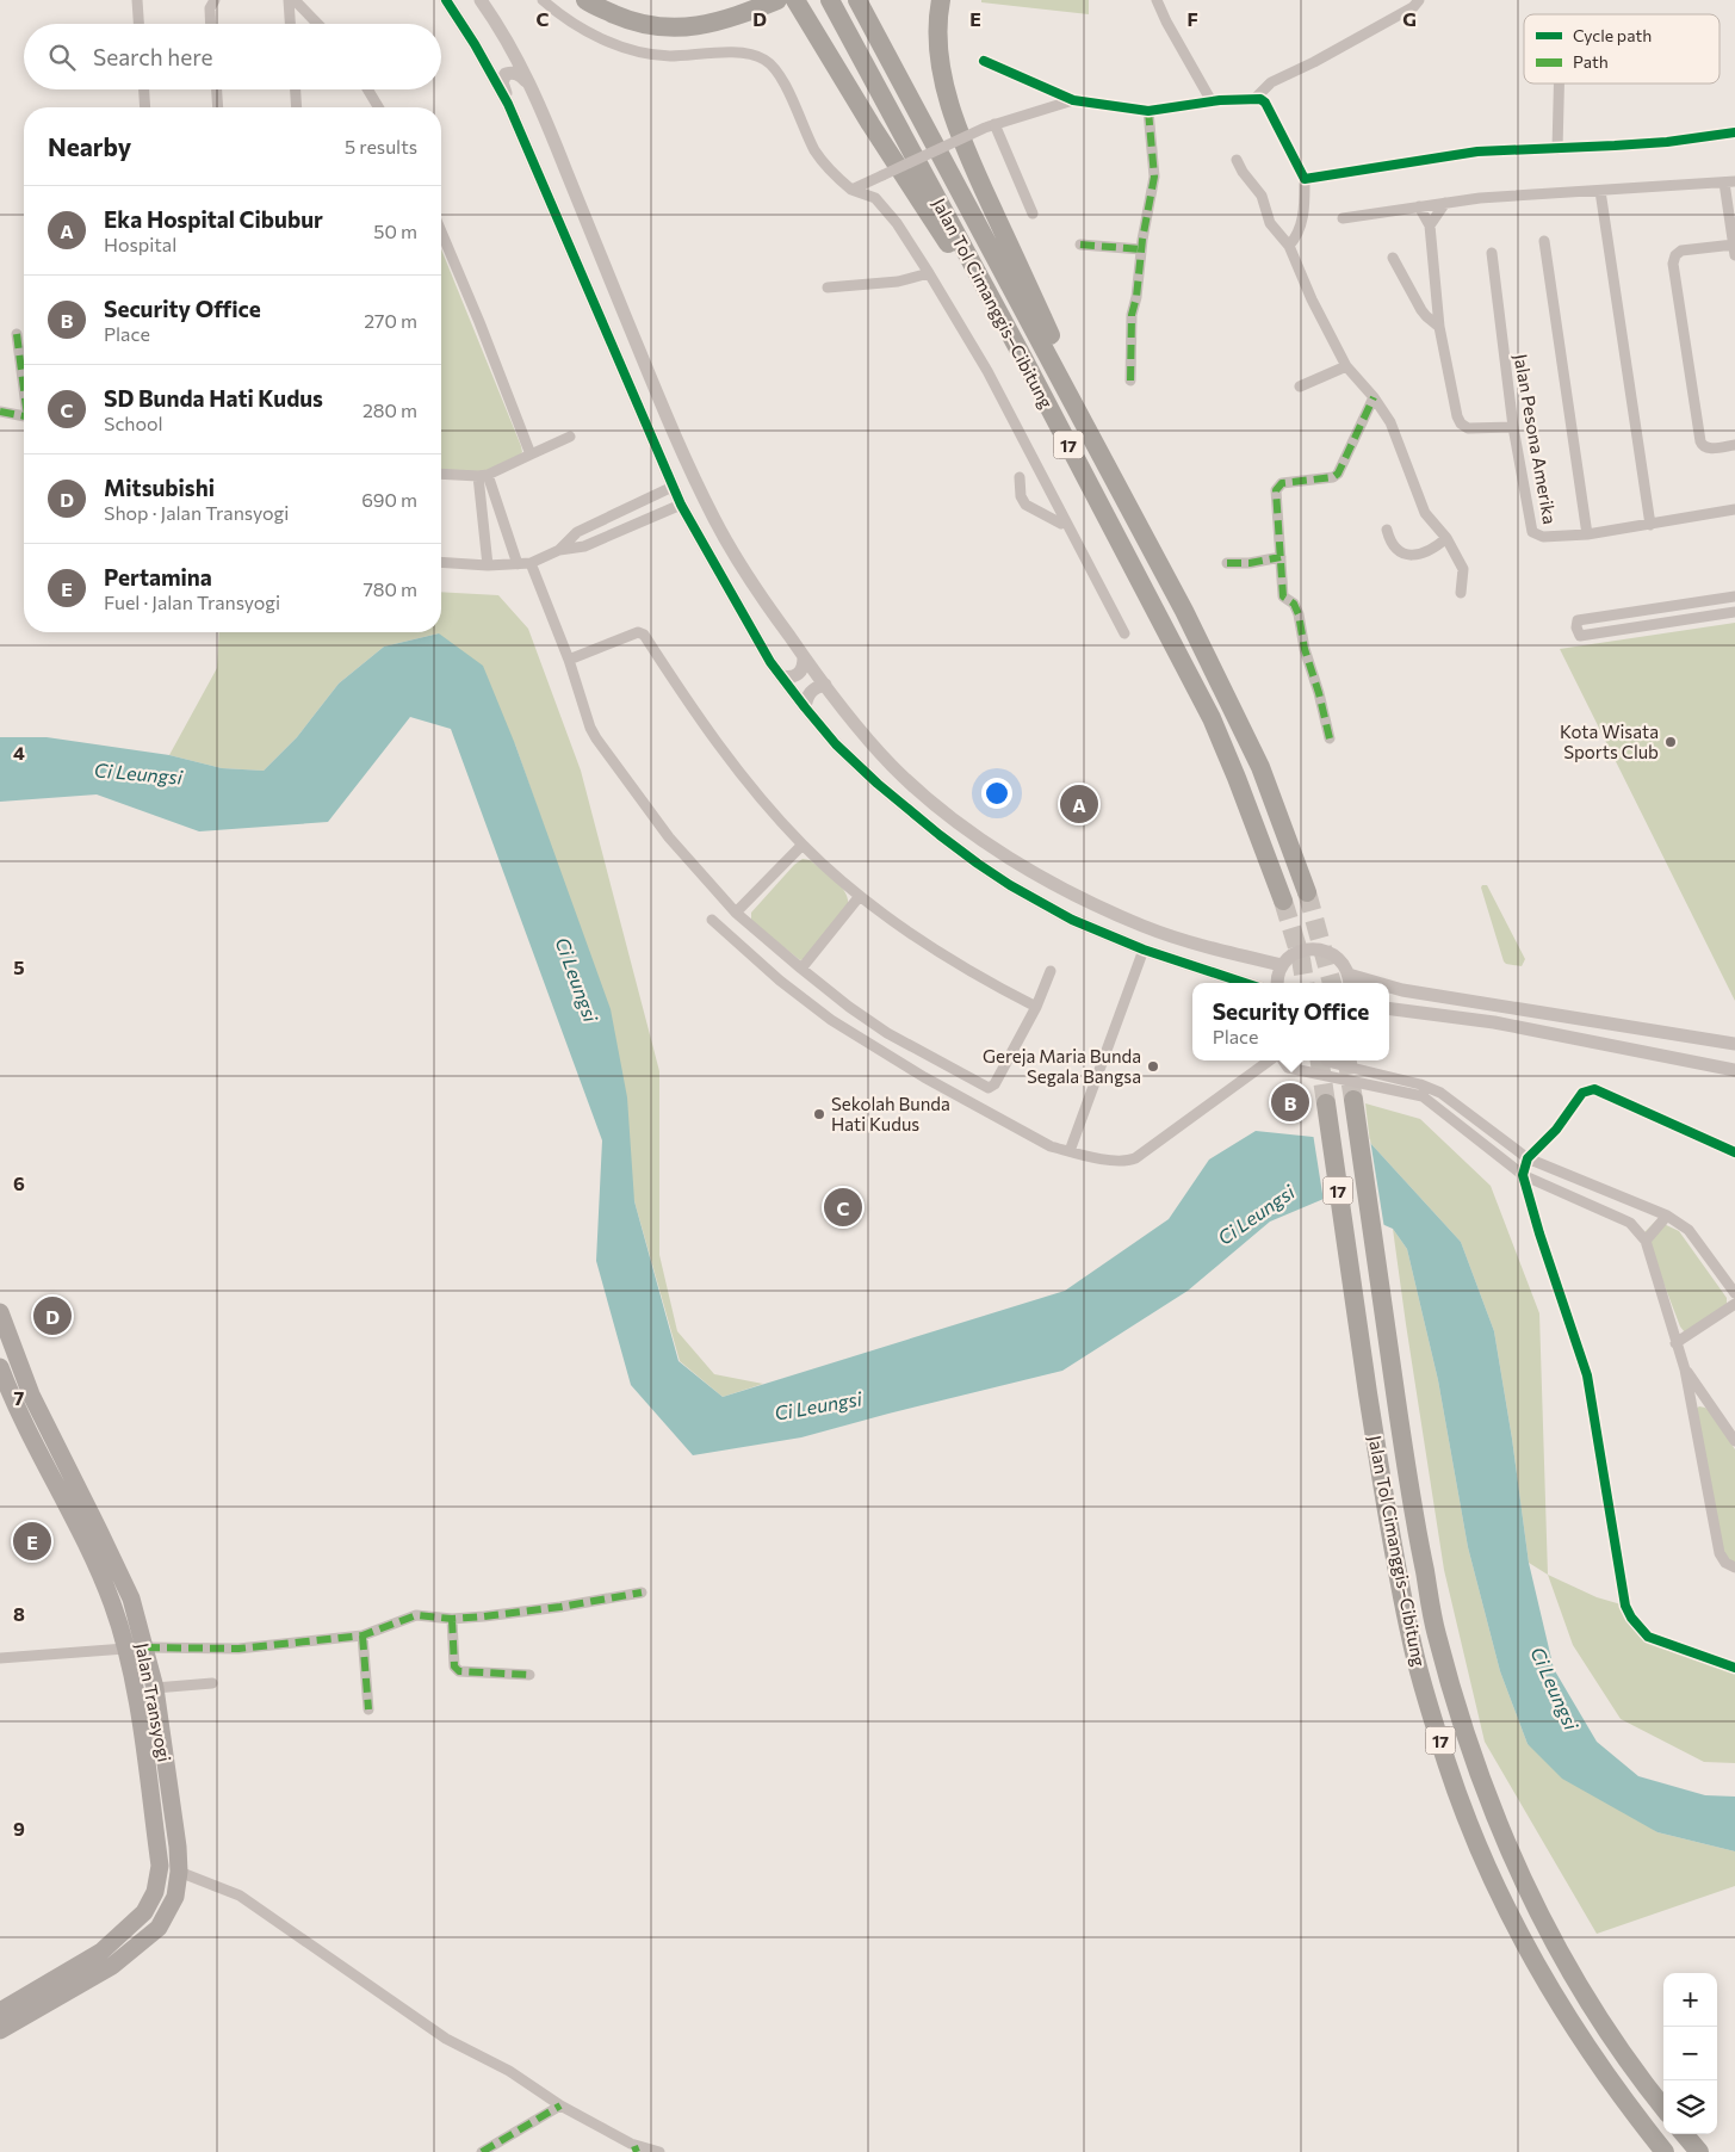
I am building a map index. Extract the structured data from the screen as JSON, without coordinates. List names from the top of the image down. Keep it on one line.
{"streets":{"highway":["Jalan Tol Cimanggis–Cibitung","17","Jalan Transyogi"],"street":["Jalan Pesona Amerika"]},"water":["Ci Leungsi"],"places":["Kota Wisata Sports Club","Gereja Maria Bunda Segala Bangsa","Sekolah Bunda Hati Kudus"],"legend":["Cycle path","Path"],"page":{"search":"Search here","heading":["Nearby","5 results"],"list":[{"mark":"A","name":"Eka Hospital Cibubur","note":"Hospital","value":"50 m"},{"mark":"B","name":"Security Office","note":"Place","value":"270 m"},{"mark":"C","name":"SD Bunda Hati Kudus","note":"School","value":"280 m"},{"mark":"D","name":"Mitsubishi","note":"Shop · Jalan Transyogi","value":"690 m"},{"mark":"E","name":"Pertamina","note":"Fuel · Jalan Transyogi","value":"780 m"}],"pins":["A","B","C","D","E"],"popup":["Security Office","Place"],"map_buttons":["+","−"]},"grid":{"columns":["C","D","E","F","G"],"rows":["4","5","6","7","8","9"]}}
